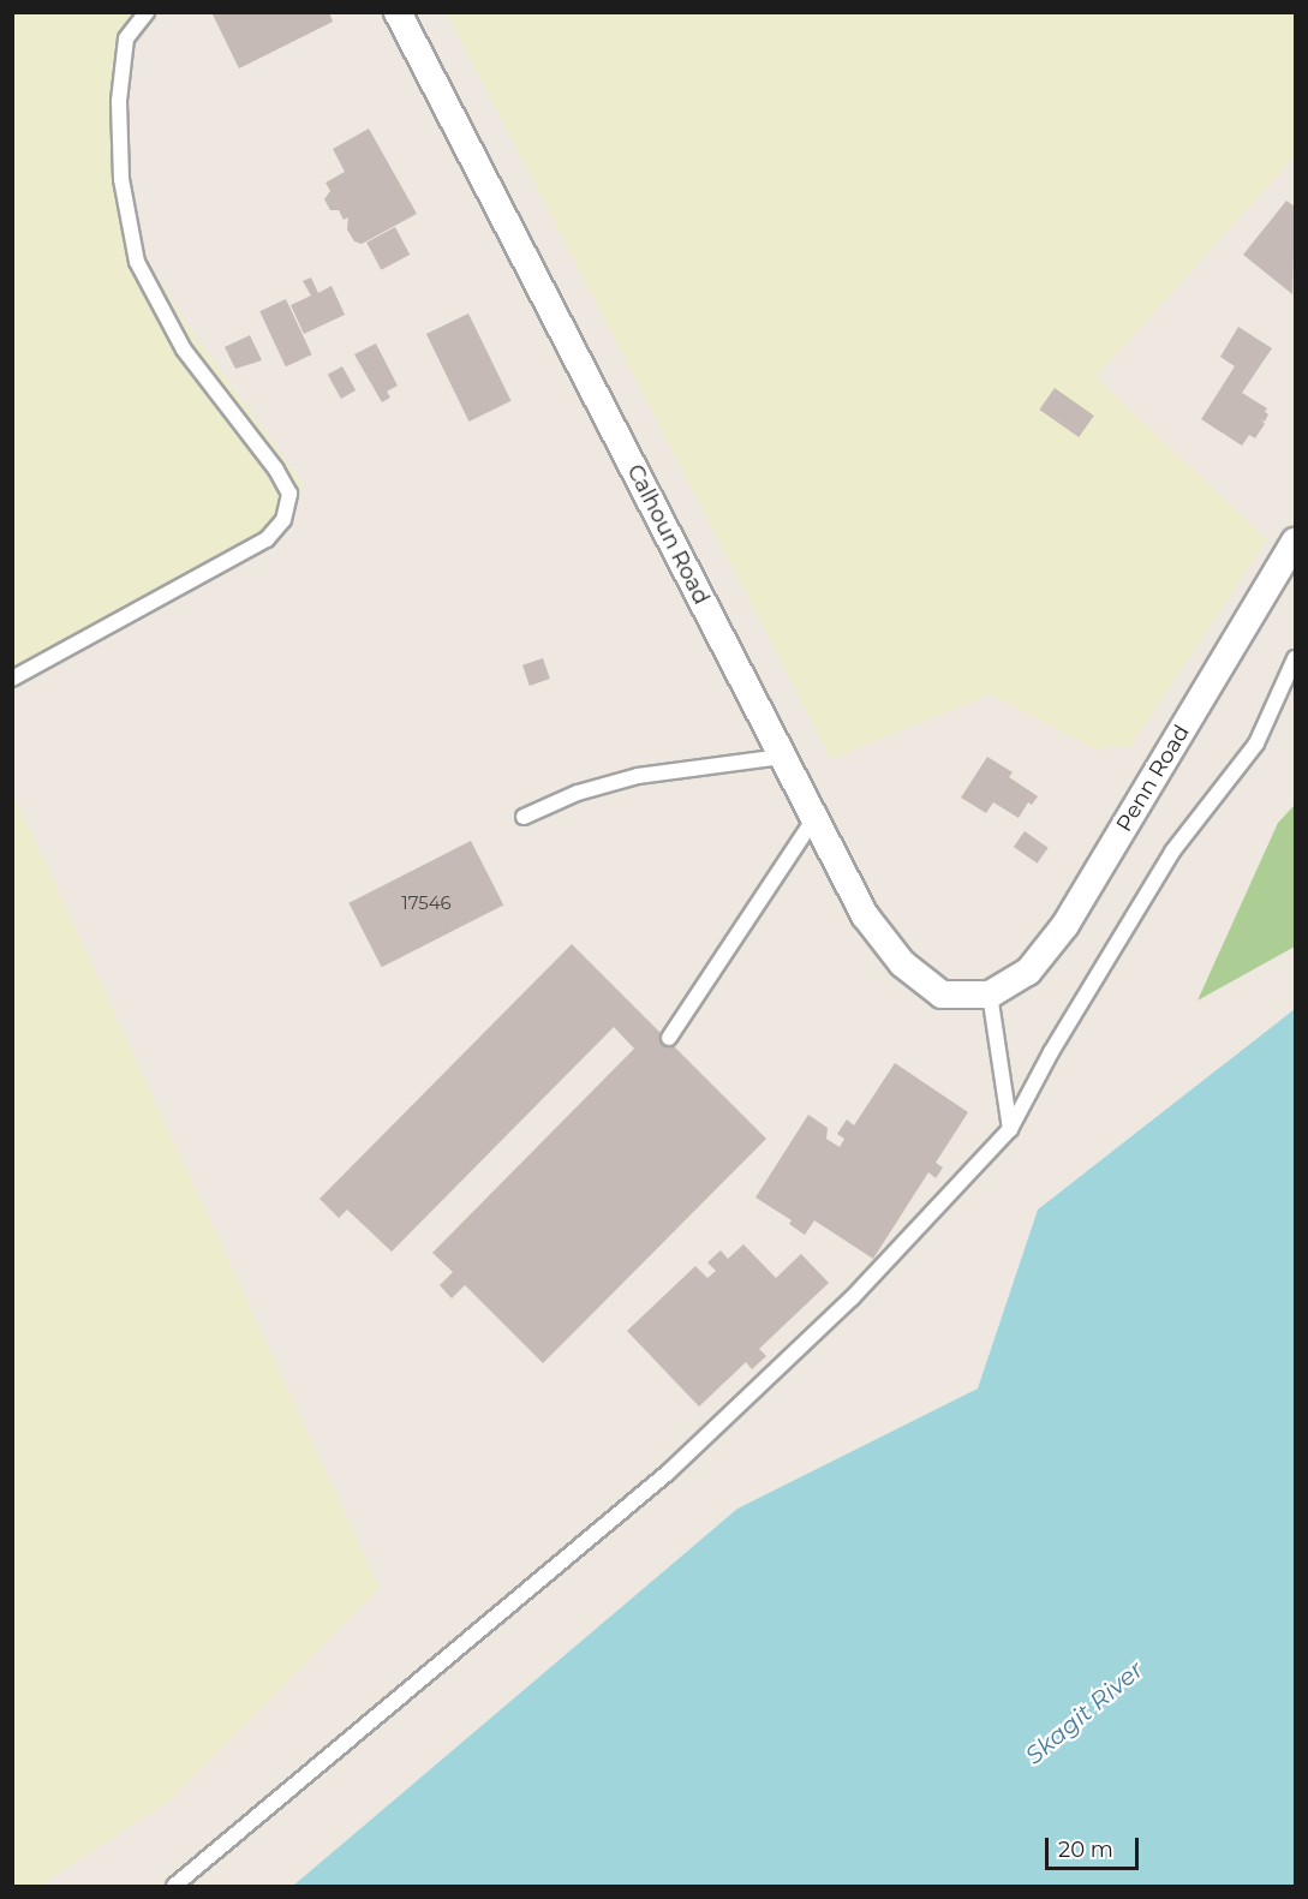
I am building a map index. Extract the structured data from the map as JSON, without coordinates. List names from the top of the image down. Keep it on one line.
{"streets":{"street":["Calhoun Road","Penn Road"]},"crossings":[["Calhoun Road","Penn Road"]],"water":["Skagit River"],"house_numbers":["17546"],"scale_bar":"20 m"}
